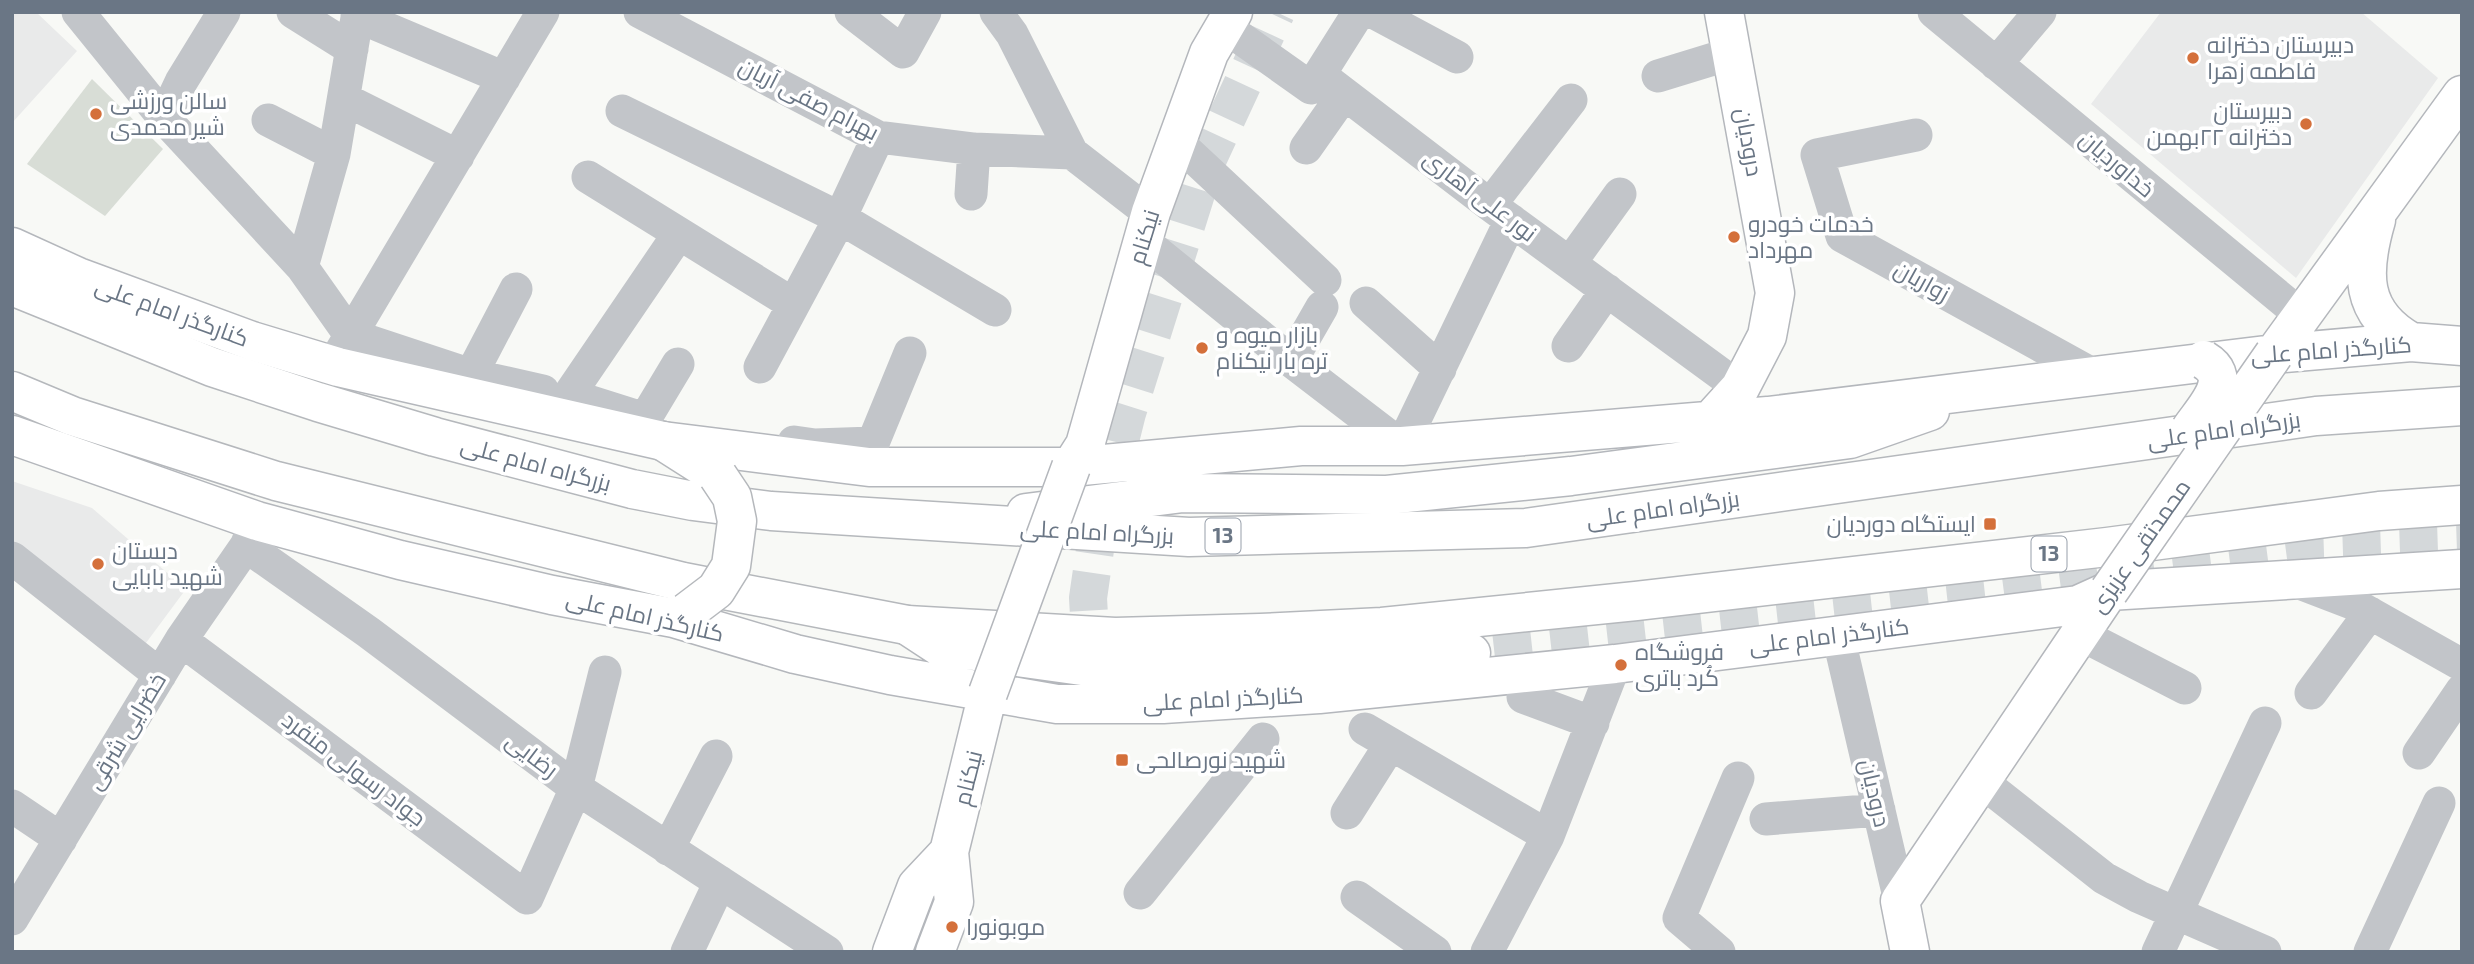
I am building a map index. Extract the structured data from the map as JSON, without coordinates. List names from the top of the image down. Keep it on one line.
{"streets":{"main road":["درودیان","نیکنام","کنارگذر امام علی","بزرگراه امام علی","13","محمدتقی عزیزی"],"street":["بهرام صفی آریان","خداوردیان","نور علی آهاری","زواریان","خضرایی شرقی","رضایی","جواد رسولی منفرد"]},"crossings":[["درودیان","نور علی آهاری"],["درودیان","کنارگذر امام علی"],["درودیان","محمدتقی عزیزی"],["خداوردیان","محمدتقی عزیزی"],["نیکنام","کنارگذر امام علی"],["زواریان","کنارگذر امام علی"],["کنارگذر امام علی","محمدتقی عزیزی"],["کنارگذر امام علی","خضرایی شرقی"],["کنارگذر امام علی","رضایی"],["خضرایی شرقی","رضایی"],["خضرایی شرقی","جواد رسولی منفرد"],["رضایی","جواد رسولی منفرد"]],"places":{"other":["دبیرستان دخترانه فاطمه زهرا","سالن ورزشی شیر محمدی","دبیرستان دخترانه ۲۲بهمن","خدمات خودرو مهرداد","بازار میوه و تره بار نیکنام","دبستان شهید بابایی","فروشگاه کُرد باتری","موبونورا"],"transit":["ایستگاه دوردیان","شهید نورصالحی"]}}
